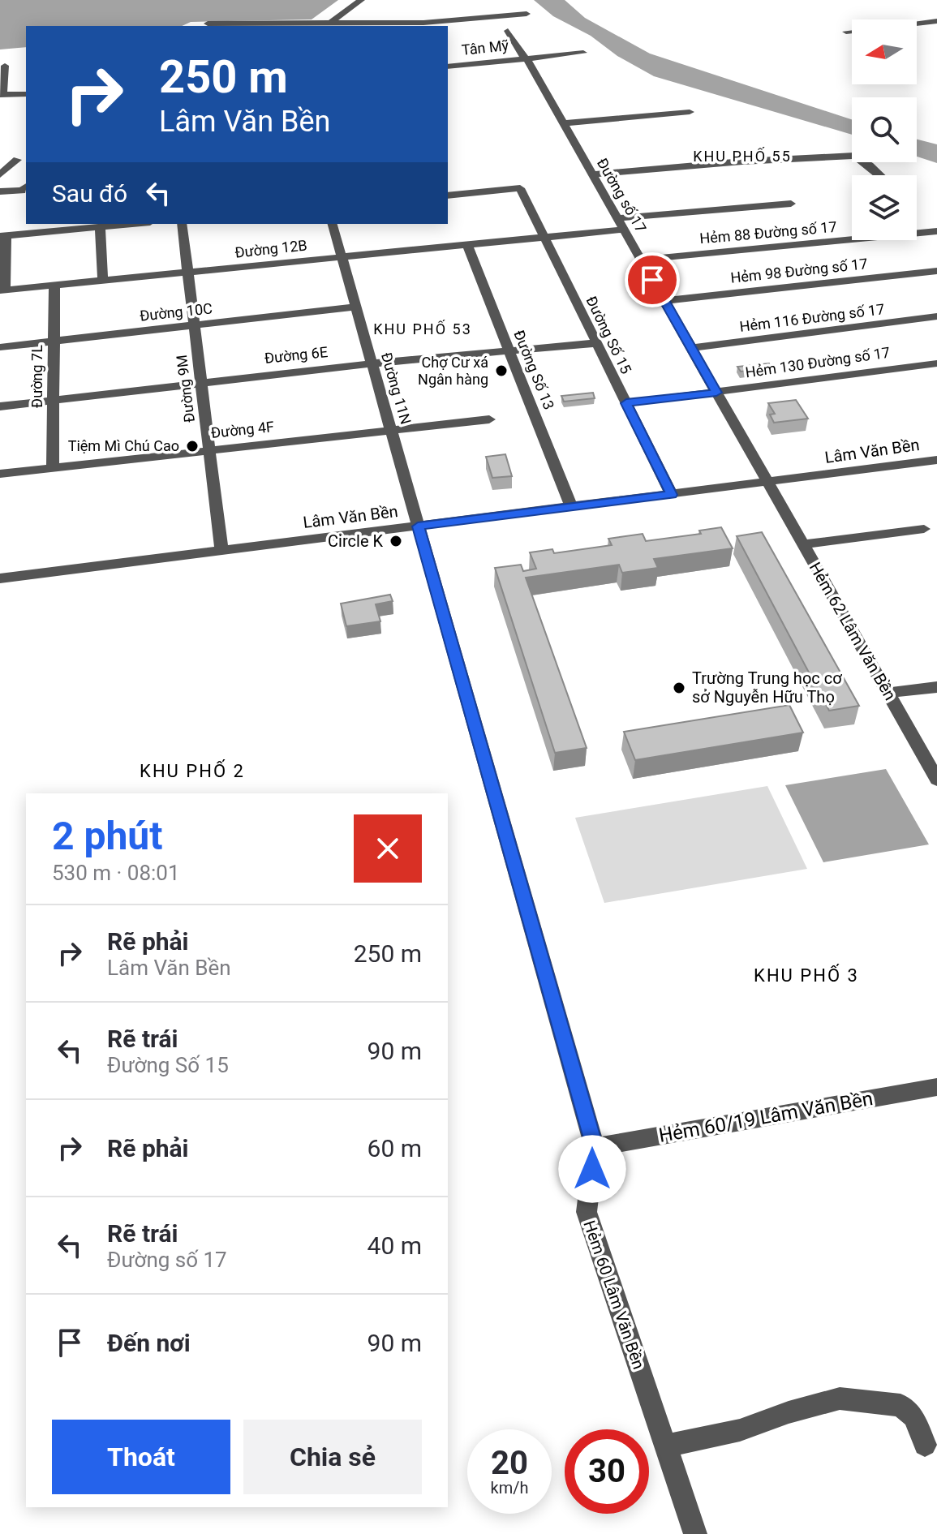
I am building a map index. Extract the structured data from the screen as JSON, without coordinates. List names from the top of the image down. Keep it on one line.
{"streets":{"street":["Tân Mỹ","Đường số 17","Hẻm 88 Đường số 17","Đường 12B","Hẻm 98 Đường số 17","Đường 10C","Hẻm 116 Đường số 17","Đường Số 15","Đường 6E","Hẻm 130 Đường số 17","Đường Số 13","Đường 7L","Đường 9M","Đường 11N","Đường 4F","Lâm Văn Bền","Hẻm 62 Lâm Văn Bền","Hẻm 60/19 Lâm Văn Bền","Hẻm 60 Lâm Văn Bền"]},"crossings":[["Tân Mỹ","Đường số 17"],["Đường số 17","Hẻm 88 Đường số 17"],["Đường số 17","Đường 12B"],["Đường số 17","Hẻm 98 Đường số 17"],["Đường số 17","Hẻm 116 Đường số 17"],["Đường số 17","Hẻm 130 Đường số 17"],["Đường số 17","Lâm Văn Bền"],["Đường số 17","Hẻm 62 Lâm Văn Bền"],["Đường 12B","Đường Số 15"],["Đường 12B","Đường Số 13"],["Đường 12B","Đường 7L"],["Đường 12B","Đường 9M"],["Đường 12B","Đường 11N"],["Đường 10C","Đường 7L"],["Đường 10C","Đường 9M"],["Đường 10C","Đường 11N"],["Đường Số 15","Đường 6E"],["Đường Số 15","Hẻm 130 Đường số 17"],["Đường Số 15","Lâm Văn Bền"],["Đường 6E","Đường Số 13"],["Đường 6E","Đường 7L"],["Đường 6E","Đường 9M"],["Đường 6E","Đường 11N"],["Đường Số 13","Lâm Văn Bền"],["Đường 7L","Đường 4F"],["Đường 9M","Đường 4F"],["Đường 9M","Lâm Văn Bền"],["Đường 11N","Đường 4F"],["Đường 11N","Lâm Văn Bền"],["Đường 11N","Hẻm 60 Lâm Văn Bền"],["Lâm Văn Bền","Hẻm 62 Lâm Văn Bền"],["Lâm Văn Bền","Hẻm 60 Lâm Văn Bền"],["Hẻm 60/19 Lâm Văn Bền","Hẻm 60 Lâm Văn Bền"]],"districts":["KHU PHỐ 55","KHU PHỐ 53","KHU PHỐ 2","KHU PHỐ 3"],"places":["Chợ Cư xá Ngân hàng","Tiệm Mì Chú Cao","Circle K","Trường Trung học cơ sở Nguyễn Hữu Thọ"],"north":"left","page":{"turn":["250 m","Lâm Văn Bền"],"then":"Sau đó","heading":["2 phút","530 m · 08:01"],"list":[{"name":"Rẽ phải","note":"Lâm Văn Bền","value":"250 m"},{"name":"Rẽ trái","note":"Đường Số 15","value":"90 m"},{"name":"Rẽ phải","value":"60 m"},{"name":"Rẽ trái","note":"Đường số 17","value":"40 m"},{"name":"Đến nơi","value":"90 m"}],"buttons":["Thoát","Chia sẻ"],"speed":"20 km/h","limit":"30"}}
